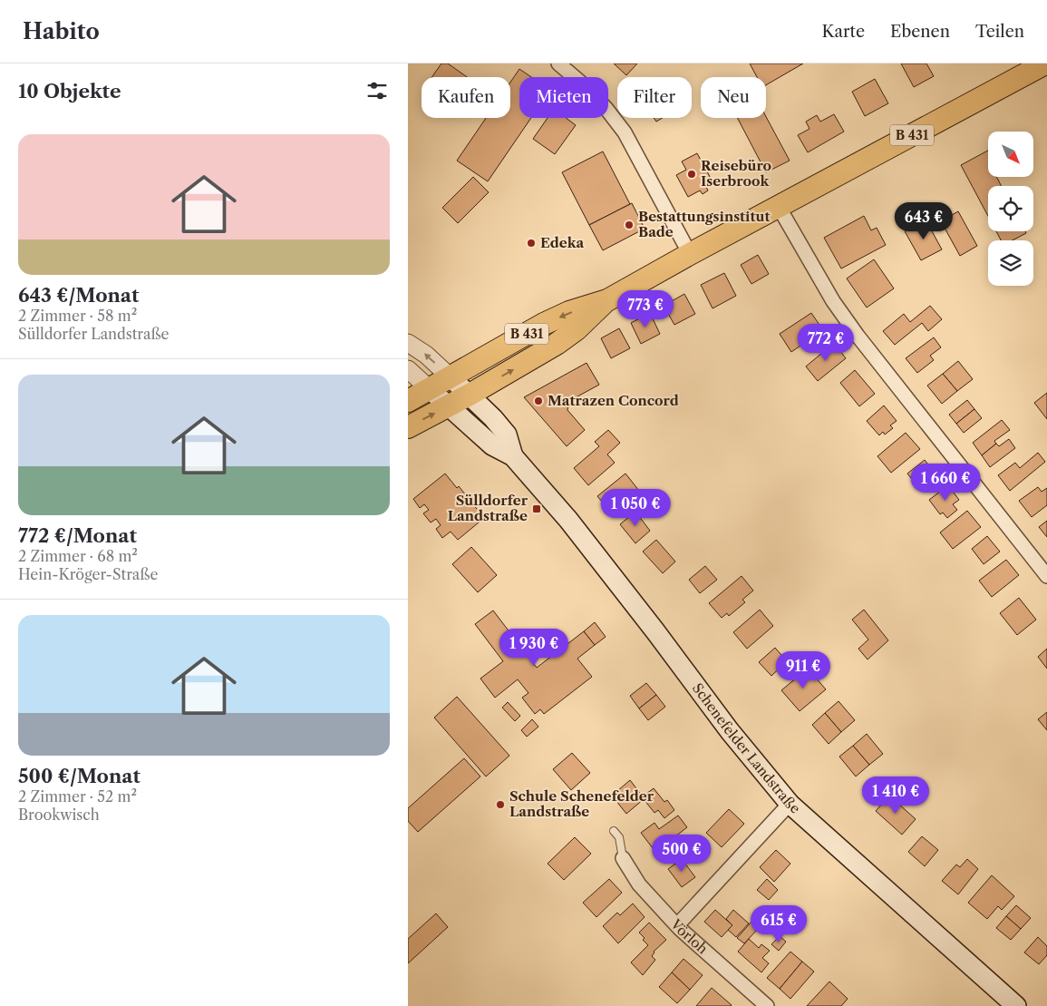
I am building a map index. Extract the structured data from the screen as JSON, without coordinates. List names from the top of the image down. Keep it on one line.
{"streets":{"main road":["B 431","Schenefelder Landstraße"],"street":["Vörloh"]},"crossings":[["B 431","Schenefelder Landstraße"]],"places":{"other":["Reisebüro Iserbrook","Bestattungsinstitut Bade","Edeka","Matrazen Concord","Schule Schenefelder Landstraße"],"transit":["Sülldorfer Landstraße"]},"north":"bottom right","page":{"header":"Habito","nav":["Karte","Ebenen","Teilen"],"heading":"10 Objekte","chip":["Kaufen","Mieten","Filter","Neu"],"list":[{"name":"643 €/Monat","note":"2 Zimmer · 58 m² · Sülldorfer Landstraße"},{"name":"772 €/Monat","note":"2 Zimmer · 68 m² · Hein-Kröger-Straße"},{"name":"500 €/Monat","note":"2 Zimmer · 52 m² · Brookwisch"}],"price":["643 €","773 €","772 €","1 660 €","1 050 €","1 930 €","911 €","1 410 €","500 €","615 €"]}}
